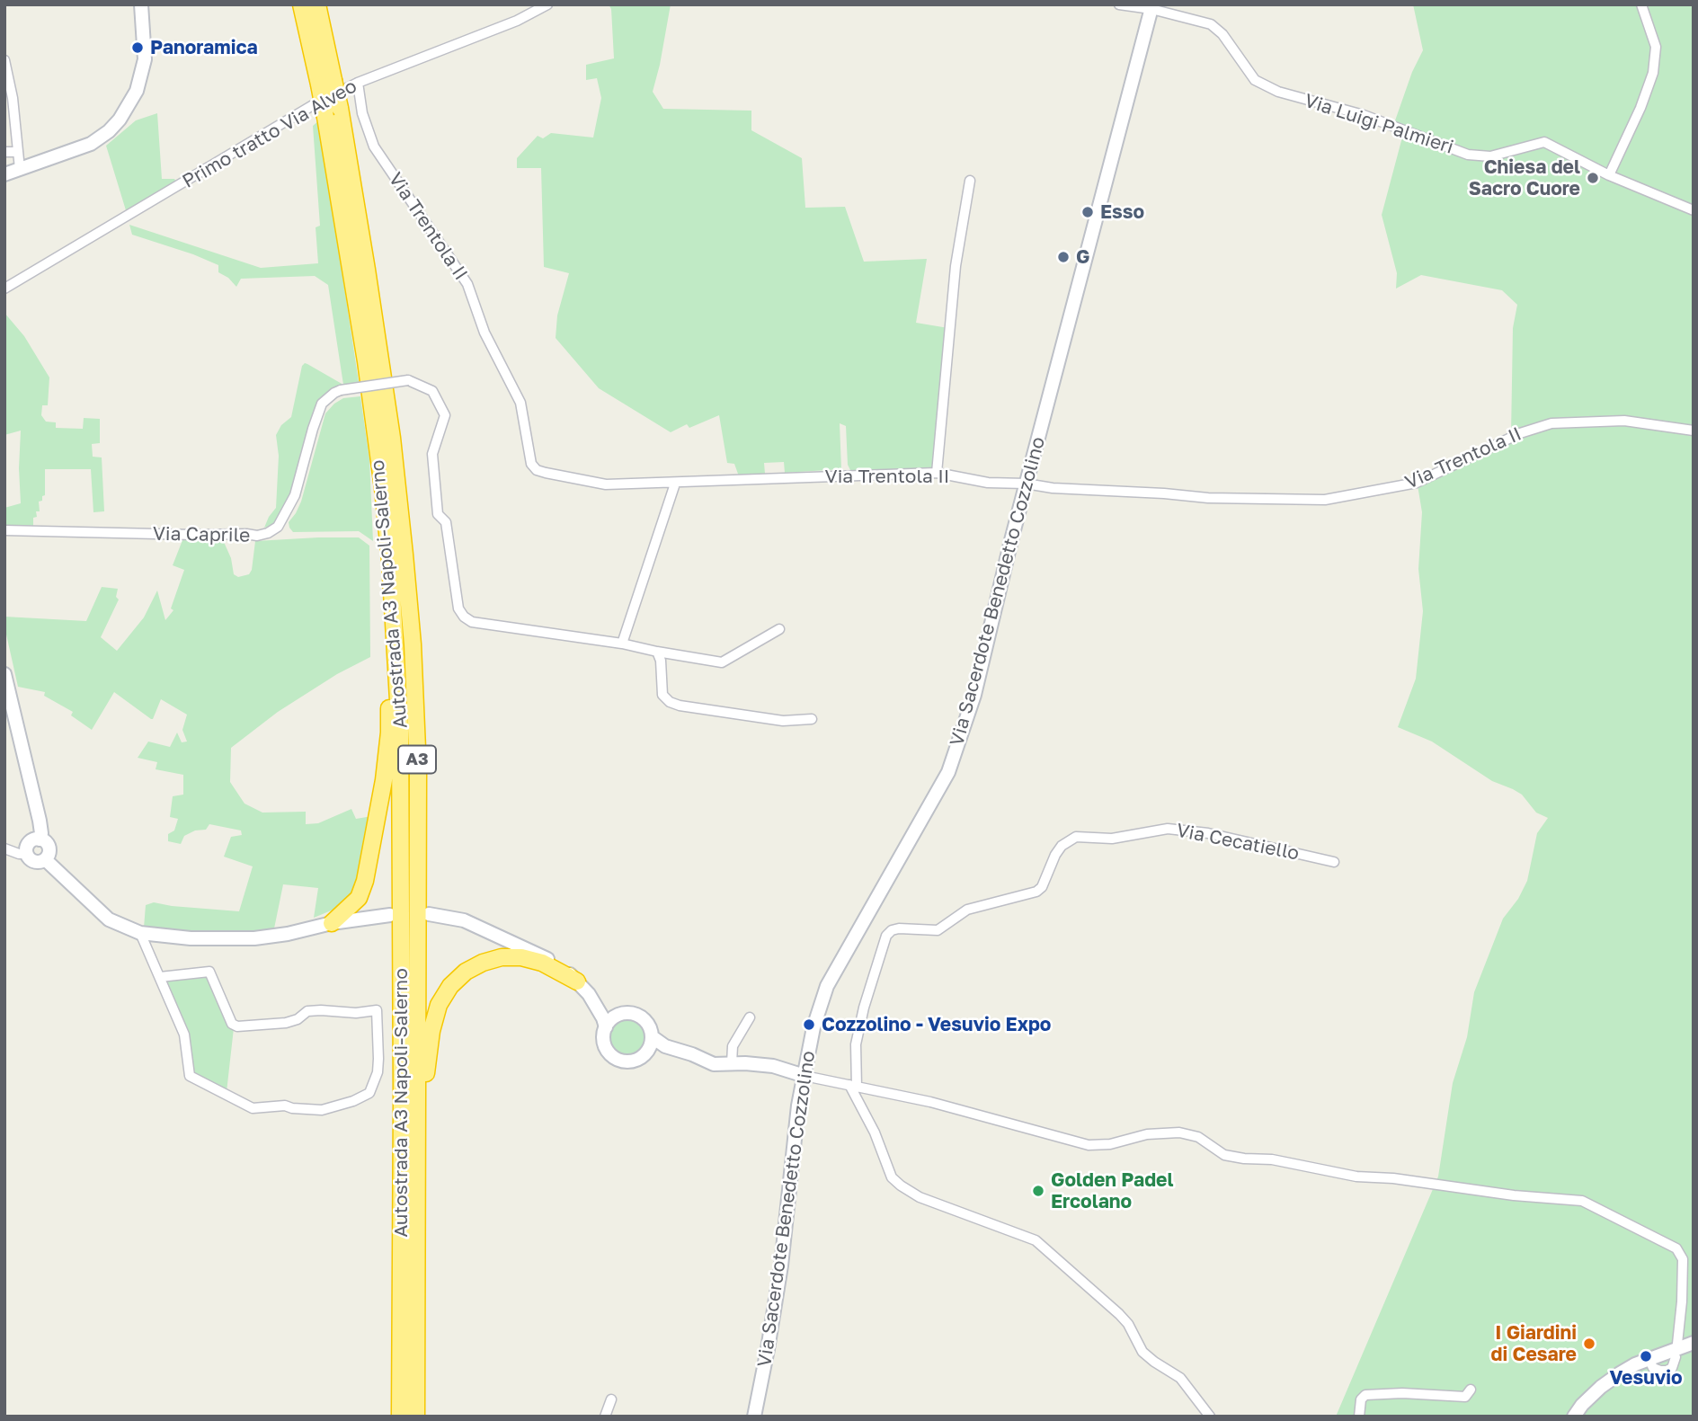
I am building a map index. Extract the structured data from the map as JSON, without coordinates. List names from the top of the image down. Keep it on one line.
{"streets":{"highway":["Autostrada A3 Napoli-Salerno","A3"],"street":["Via Luigi Palmieri","Primo tratto Via Alveo","Via Trentola II","Via Caprile","Via Sacerdote Benedetto Cozzolino","Via Cecatiello"]},"crossings":[["Via Luigi Palmieri","Via Sacerdote Benedetto Cozzolino"],["Primo tratto Via Alveo","Via Trentola II"],["Via Trentola II","Via Sacerdote Benedetto Cozzolino"]],"places":["Panoramica","Chiesa del Sacro Cuore","Esso","G","Cozzolino - Vesuvio Expo","Golden Padel Ercolano","I Giardini di Cesare","Vesuvio"]}
